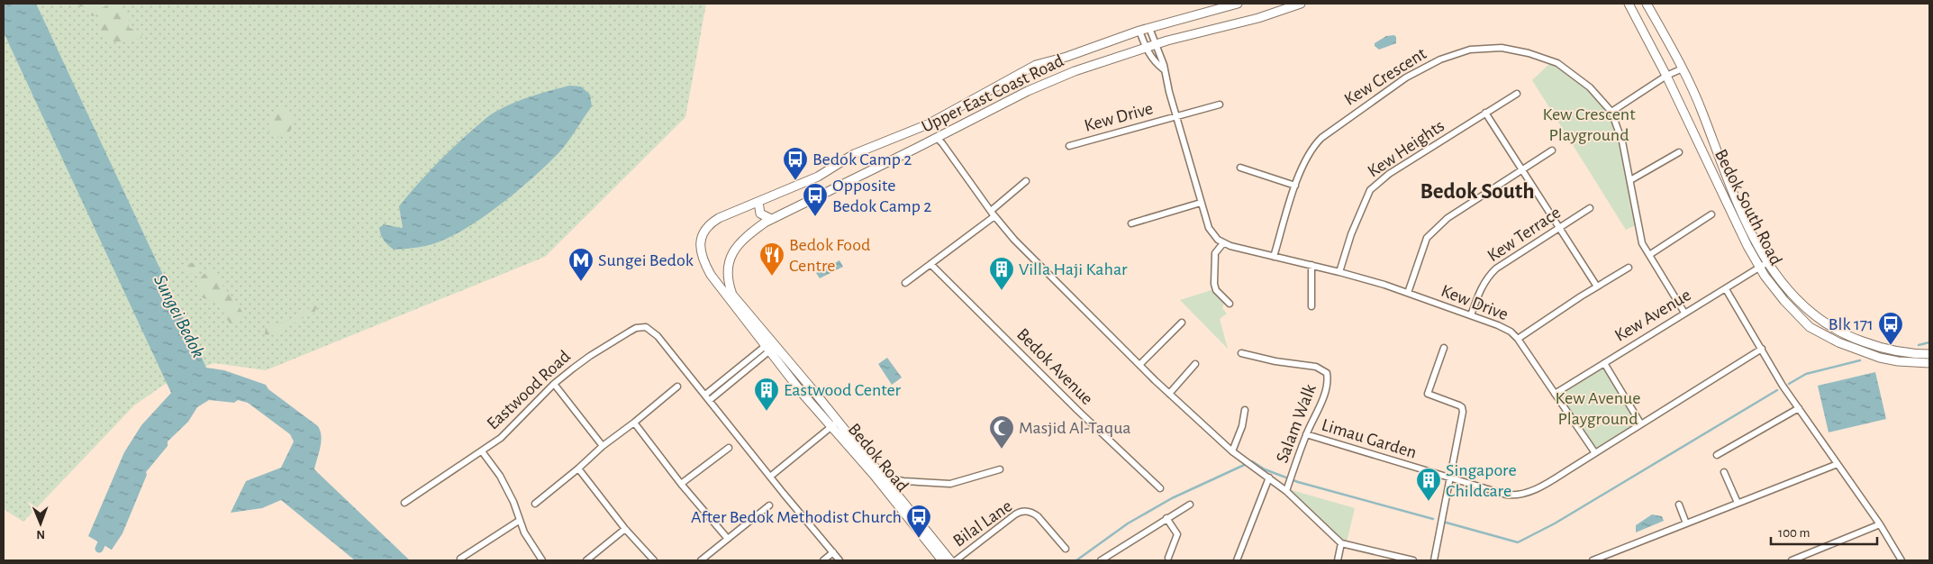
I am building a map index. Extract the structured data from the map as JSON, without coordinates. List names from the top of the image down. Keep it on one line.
{"streets":{"main road":["Upper East Coast Road","Bedok South Road","Bedok Road"],"street":["Kew Crescent","Kew Drive","Kew Heights","Kew Terrace","Kew Avenue","Bedok Avenue","Eastwood Road","Salam Walk","Limau Garden","Bilal Lane"]},"crossings":[["Kew Crescent","Kew Drive"],["Kew Crescent","Kew Avenue"],["Upper East Coast Road","Kew Drive"],["Upper East Coast Road","Bedok Road"],["Kew Drive","Kew Heights"],["Kew Drive","Kew Terrace"],["Kew Drive","Kew Avenue"],["Kew Drive","Limau Garden"],["Bedok South Road","Kew Avenue"],["Salam Walk","Limau Garden"]],"districts":["Bedok South"],"water":["Sungei Bedok"],"parks":["Kew Crescent Playground","Kew Avenue Playground"],"places":{"bus stop":["Bedok Camp 2","Opposite Bedok Camp 2","Blk 171","After Bedok Methodist Church"],"restaurant":["Bedok Food Centre"],"metro station":["Sungei Bedok"],"building":["Villa Haji Kahar","Eastwood Center","Singapore Childcare"],"mosque":["Masjid Al-Taqua"]},"scale_bar":"100 m","north":"bottom"}
